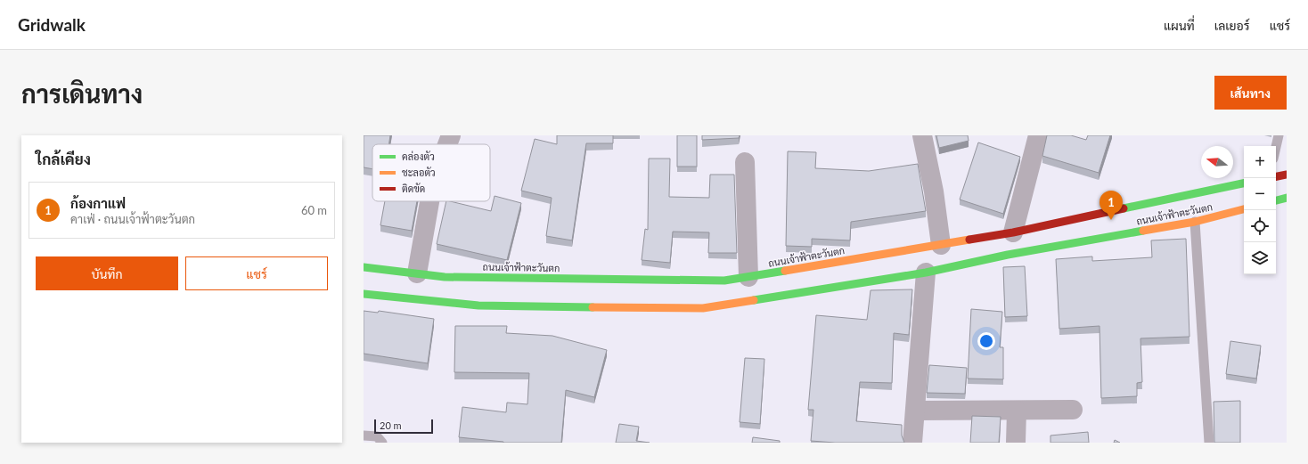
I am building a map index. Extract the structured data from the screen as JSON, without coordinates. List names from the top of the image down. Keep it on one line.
{"streets":{"main road":["ถนนเจ้าฟ้าตะวันตก"]},"legend":["คล่องตัว","ชะลอตัว","ติดขัด"],"scale_bar":"20 m","north":"left","page":{"header":"Gridwalk","nav":["แผนที่","เลเยอร์","แชร์"],"buttons":["เส้นทาง",["บันทึก","แชร์"]],"title":"การเดินทาง","heading":"ใกล้เคียง","map_buttons":["+","−"],"list":[{"mark":"1","name":"ก้องกาแฟ","note":"คาเฟ่ · ถนนเจ้าฟ้าตะวันตก","value":"60 m"}],"pins":"1","scale":"20 m"}}
